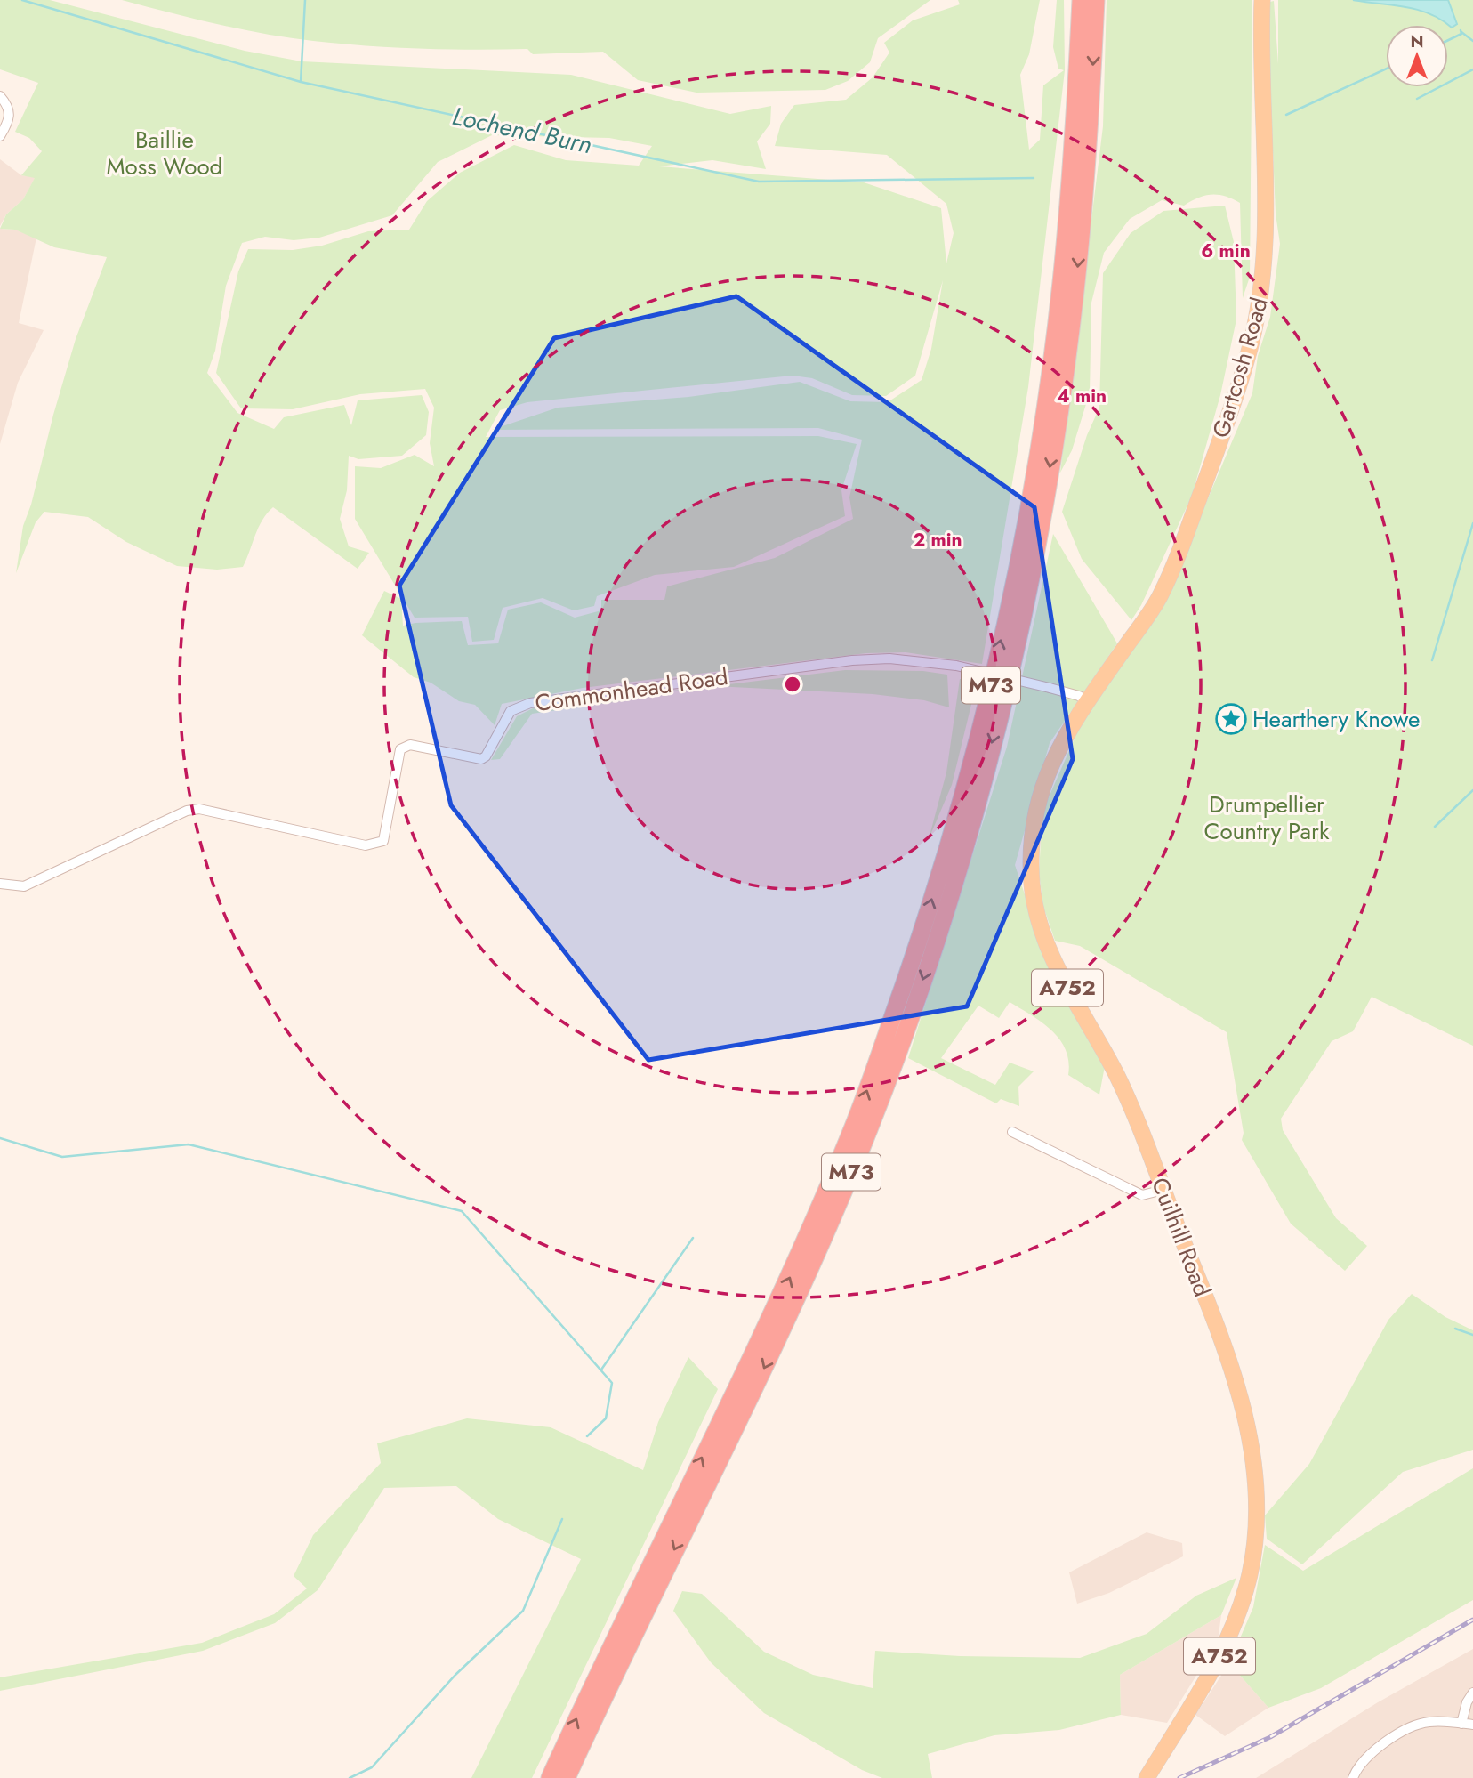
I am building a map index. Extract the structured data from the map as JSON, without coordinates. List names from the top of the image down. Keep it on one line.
{"streets":{"highway":["M73"],"main road":["Gartcosh Road","A752","Cuilhill Road"],"street":["Commonhead Road"]},"crossings":[["Gartcosh Road","Commonhead Road"],["Gartcosh Road","Cuilhill Road"],["Commonhead Road","Cuilhill Road"]],"water":["Lochend Burn"],"parks":["Baillie Moss Wood","Drumpellier Country Park"],"places":{"place":["Hearthery Knowe"]},"north":"top","rings":["6 min","4 min","2 min"]}
